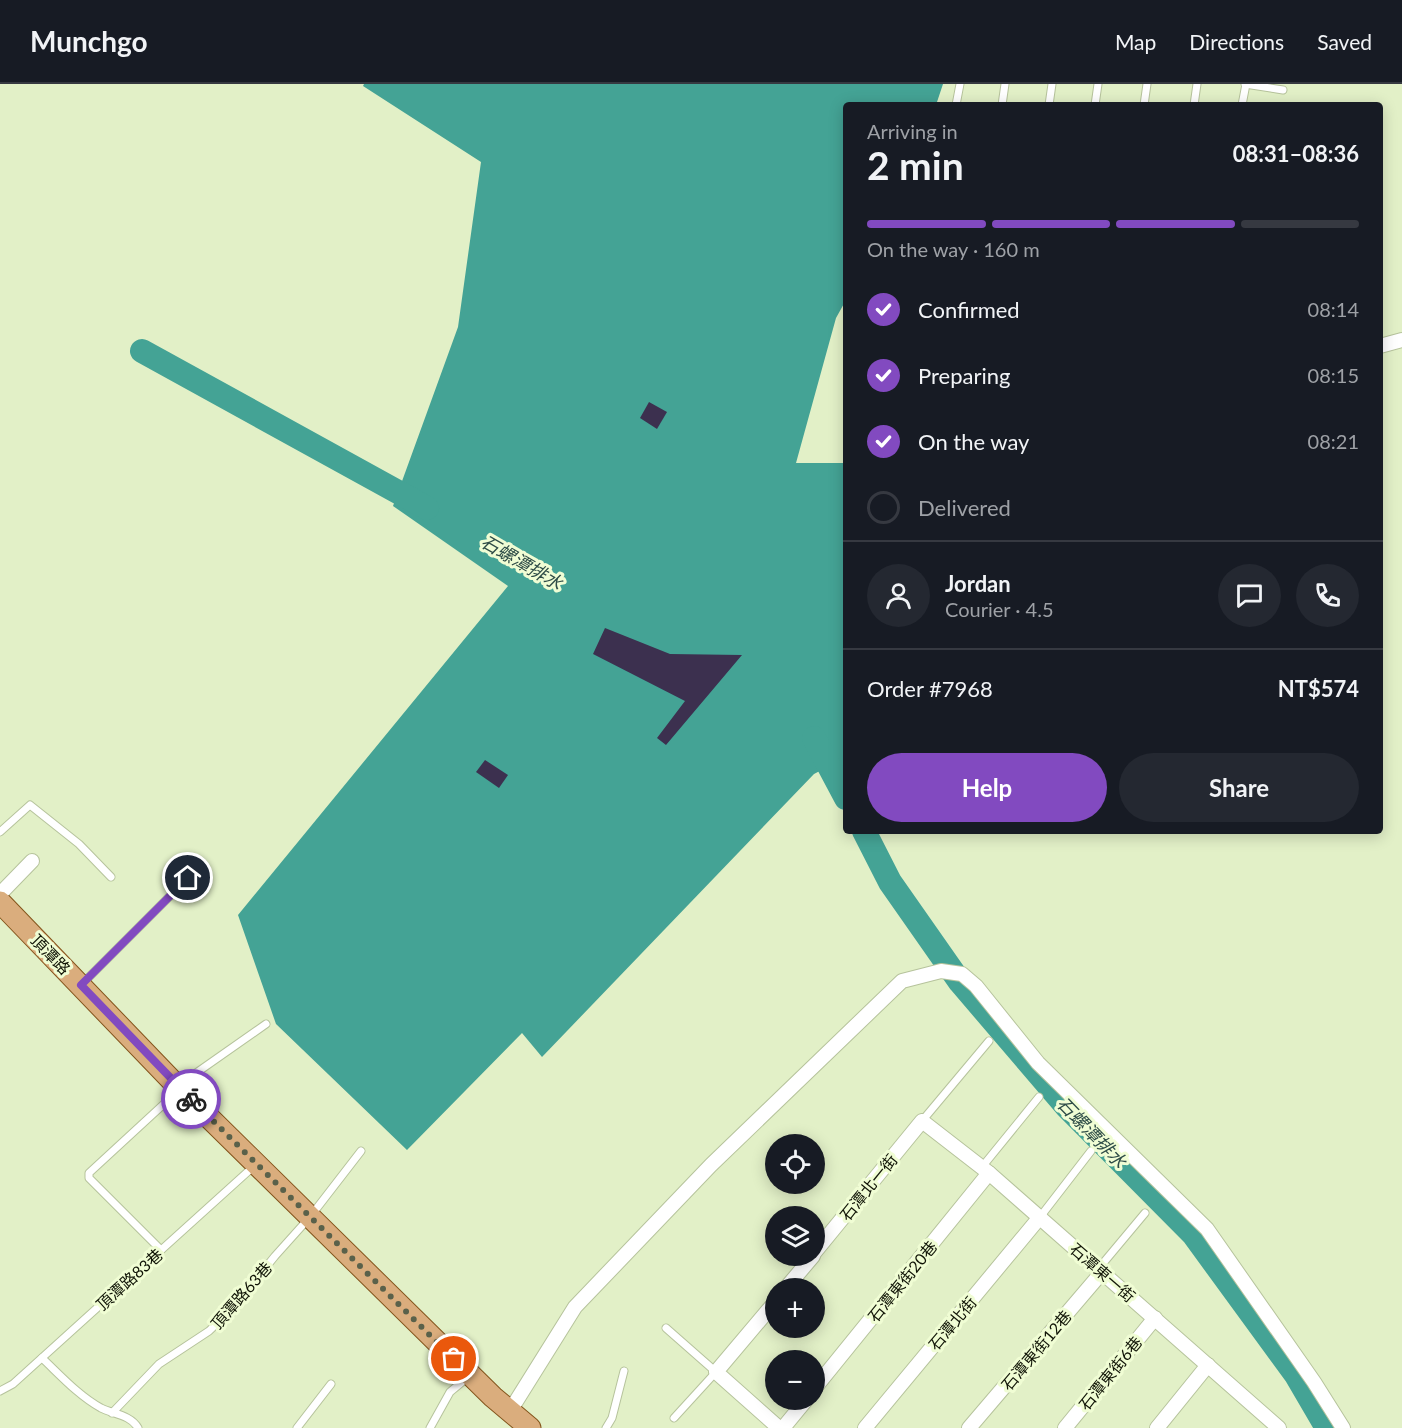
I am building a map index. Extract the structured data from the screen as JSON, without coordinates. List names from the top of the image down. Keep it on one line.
{"streets":{"main road":["頂潭路"],"street":["石潭北一街","石潭東一街","石潭東街20巷","石潭北街","石潭東街12巷","石潭東街6巷"],"lane":["頂潭路83巷","頂潭路63巷"]},"crossings":[["頂潭路","頂潭路83巷"],["頂潭路","頂潭路63巷"],["石潭北一街","石潭東一街"],["石潭東一街","石潭東街20巷"],["石潭東一街","石潭北街"],["石潭東一街","石潭東街12巷"],["石潭東一街","石潭東街6巷"]],"water":["石螺潭排水"],"page":{"header":"Munchgo","nav":["Map","Directions","Saved"],"heading":["2 min","Arriving in","08:31–08:36"],"panel":["Jordan","Courier · 4.5","Order #7968","NT$574"],"bar":"On the way · 160 m","list":[["Confirmed","08:14"],["Preparing","08:15"],["On the way","08:21"],"Delivered"],"buttons":["Help","Share"],"map_buttons":["+","−"]}}
